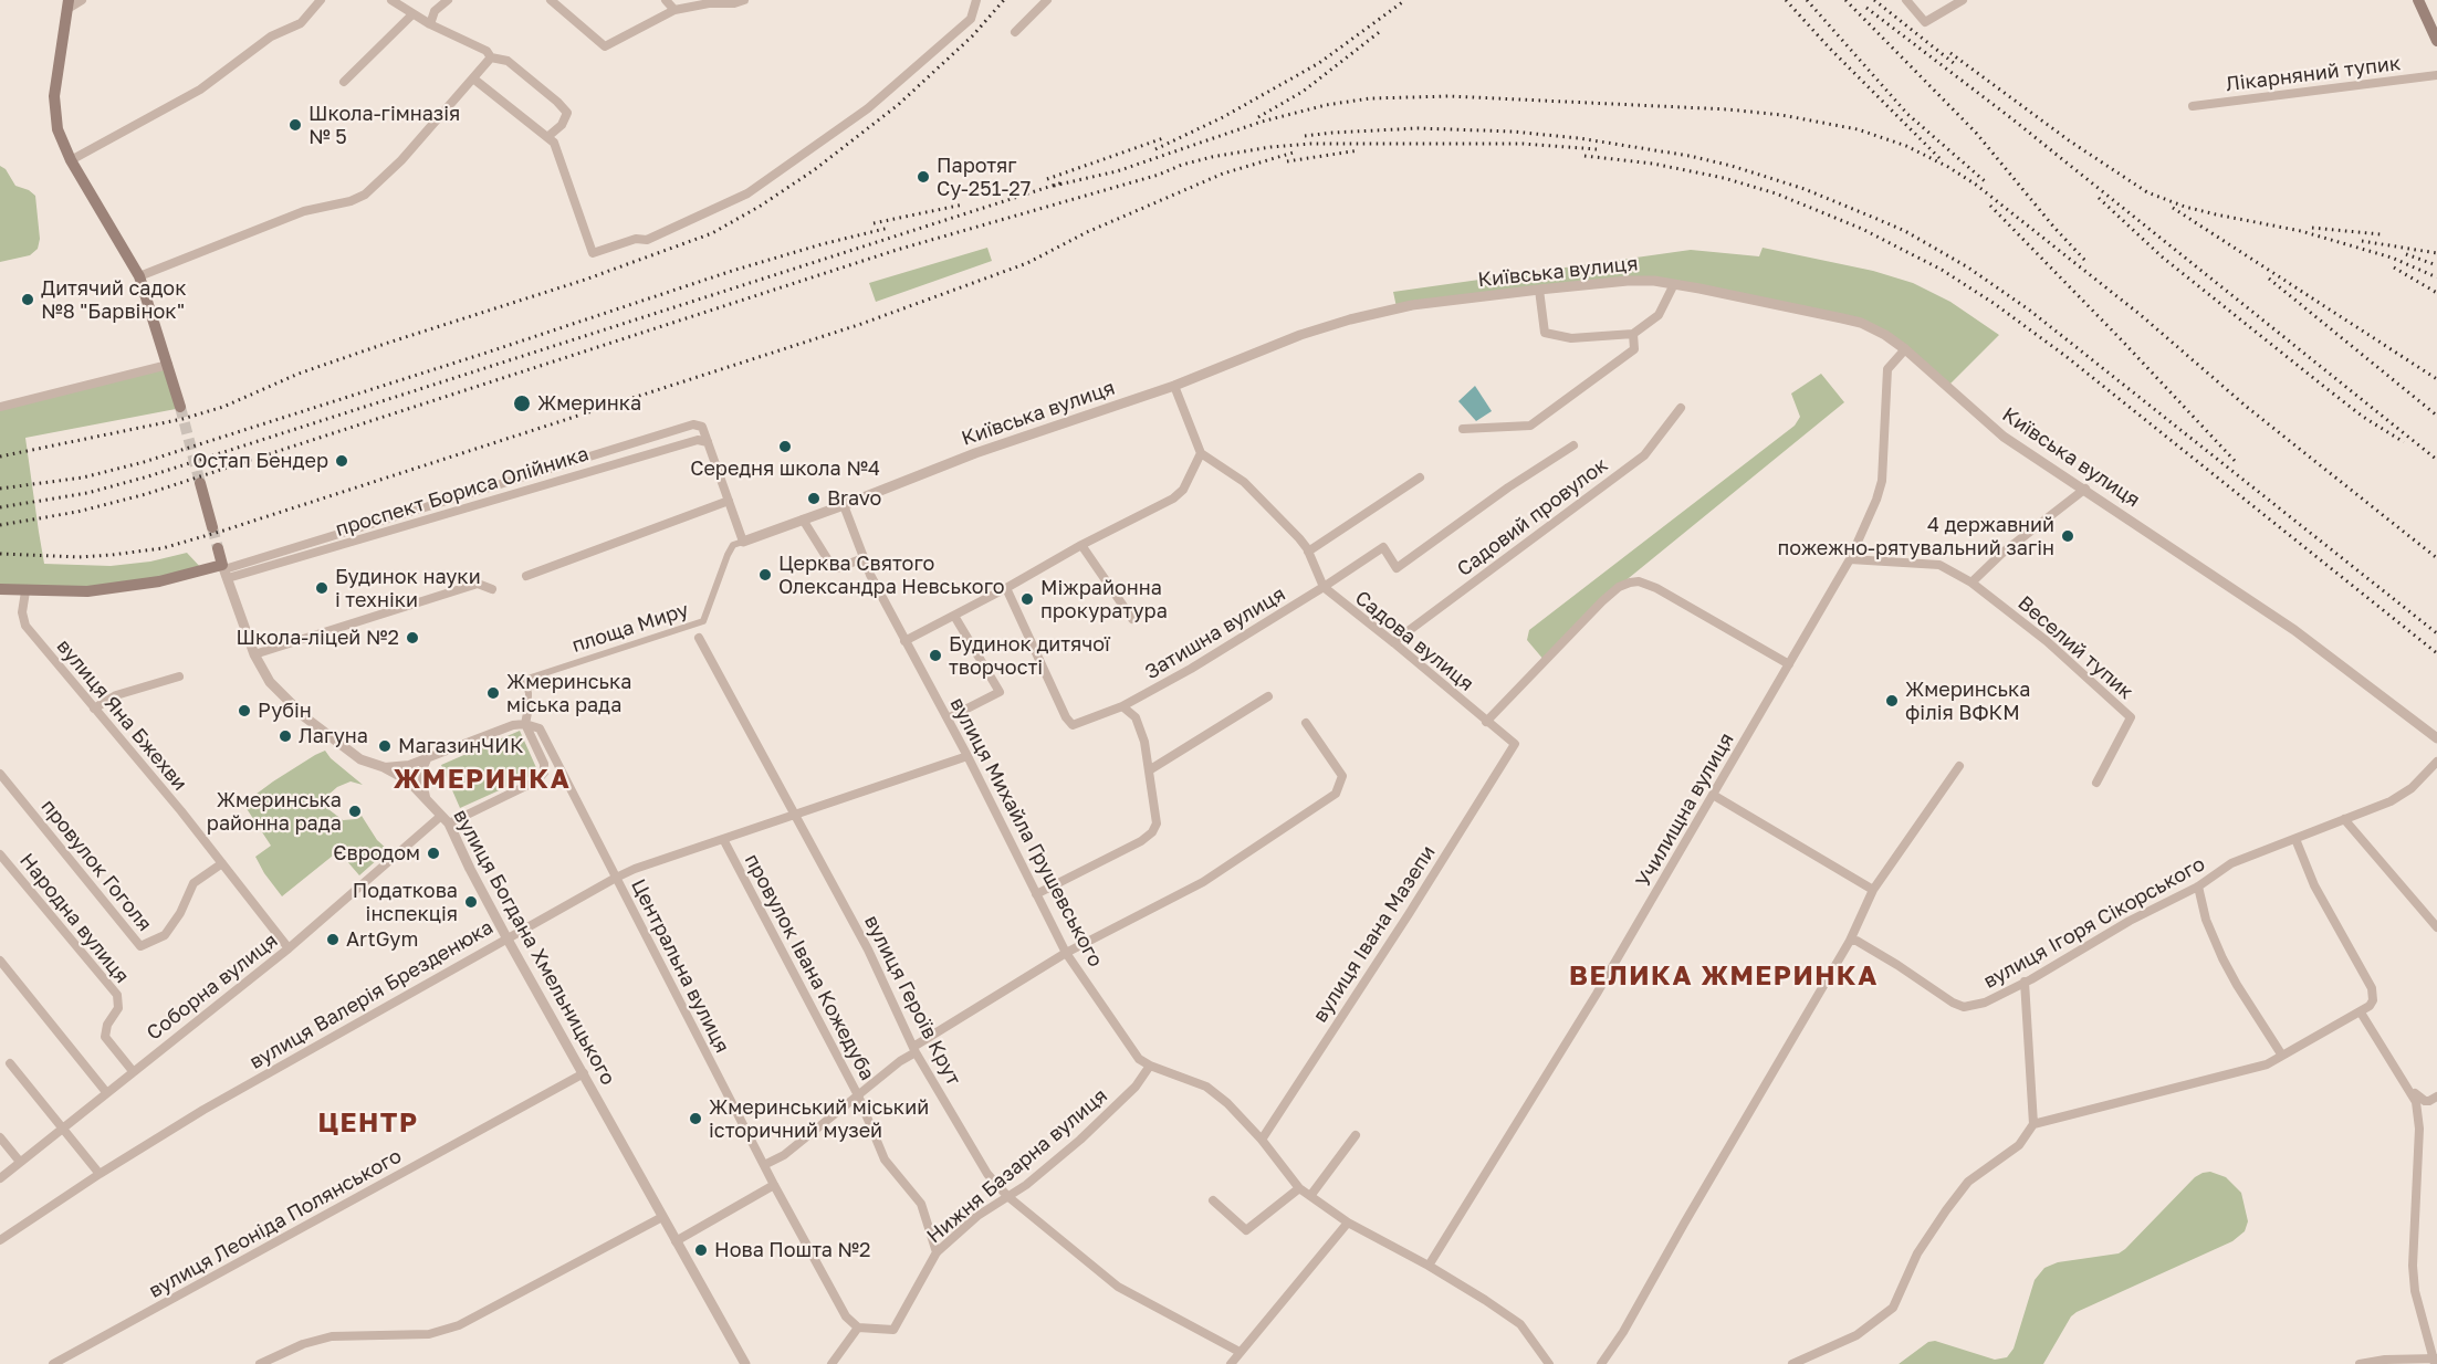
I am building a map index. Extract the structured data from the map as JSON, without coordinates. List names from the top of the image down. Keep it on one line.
{"streets":{"street":["Лікарняний тупик","Київська вулиця","проспект Бориса Олійника","Садовий провулок","площа Миру","Затишна вулиця","Садова вулиця","Веселий тупик","вулиця Яна Бжехви","Училищна вулиця","вулиця Михайла Грушевського","провулок Гоголя","Народна вулиця","вулиця Ігоря Сікорського","вулиця Івана Мазепи","вулиця Богдана Хмельницького","Центральна вулиця","провулок Івана Кожедуба","Соборна вулиця","вулиця Валерія Брезденюка","вулиця Героїв Крут","Нижня Базарна вулиця","вулиця Леоніда Полянського"]},"crossings":[["Київська вулиця","площа Миру"],["Київська вулиця","Училищна вулиця"],["Київська вулиця","вулиця Михайла Грушевського"],["проспект Бориса Олійника","вулиця Богдана Хмельницького"],["Садовий провулок","Садова вулиця"],["площа Миру","Центральна вулиця"],["площа Миру","Соборна вулиця"],["Затишна вулиця","Садова вулиця"],["Садова вулиця","вулиця Івана Мазепи"],["вулиця Яна Бжехви","провулок Гоголя"],["вулиця Яна Бжехви","Соборна вулиця"],["Училищна вулиця","вулиця Михайла Грушевського"],["вулиця Михайла Грушевського","вулиця Івана Мазепи"],["вулиця Михайла Грушевського","вулиця Валерія Брезденюка"],["вулиця Михайла Грушевського","Нижня Базарна вулиця"],["Народна вулиця","Соборна вулиця"],["вулиця Богдана Хмельницького","Соборна вулиця"],["вулиця Богдана Хмельницького","вулиця Валерія Брезденюка"],["вулиця Богдана Хмельницького","вулиця Леоніда Полянського"],["Центральна вулиця","Соборна вулиця"],["Центральна вулиця","вулиця Валерія Брезденюка"],["Центральна вулиця","Нижня Базарна вулиця"],["провулок Івана Кожедуба","вулиця Валерія Брезденюка"],["провулок Івана Кожедуба","Нижня Базарна вулиця"],["вулиця Валерія Брезденюка","вулиця Героїв Крут"],["вулиця Героїв Крут","Нижня Базарна вулиця"]],"districts":["ЖМЕРИНКА","ВЕЛИКА ЖМЕРИНКА","ЦЕНТР"],"places":["Школа-гімназія № 5","Паротяг Су-251-27","Дитячий садок №8 \"Барвінок\"","Жмеринка","Середня школа №4","Остап Бендер","Bravo","4 державний пожежно-рятувальний загін","Церква Святого Олександра Невського","Будинок науки і техніки","Міжрайонна прокуратура","Школа-ліцей №2","Будинок дитячої творчості","Жмеринська міська рада","Жмеринська філія ВФКМ","Рубін","Лагуна","МагазинЧИК","Жмеринська районна рада","Євродом","Податкова інспекція","ArtGym","Жмеринський міський історичний музей","Нова Пошта №2"]}
